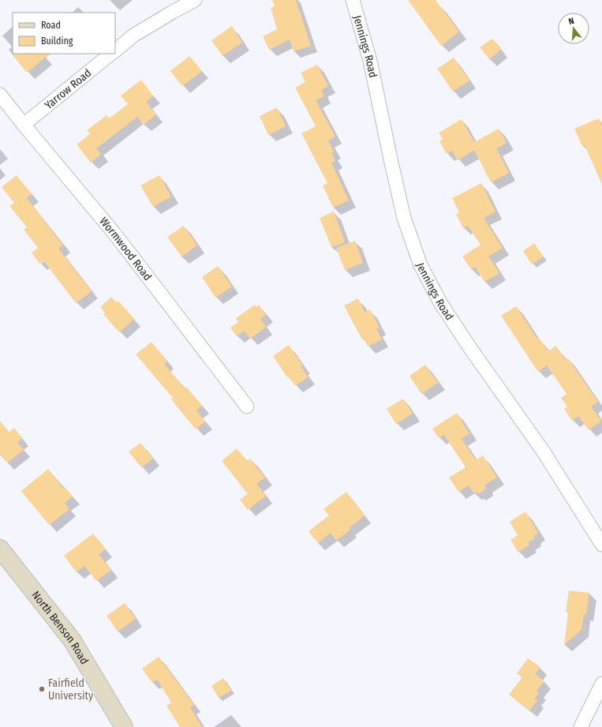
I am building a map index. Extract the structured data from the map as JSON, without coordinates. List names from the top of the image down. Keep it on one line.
{"streets":{"main road":["North Benson Road"],"street":["Jennings Road","Yarrow Road","Wormwood Road"]},"crossings":[["Yarrow Road","Wormwood Road"]],"places":["Fairfield University"],"legend":["Road","Building"],"north":"top"}
